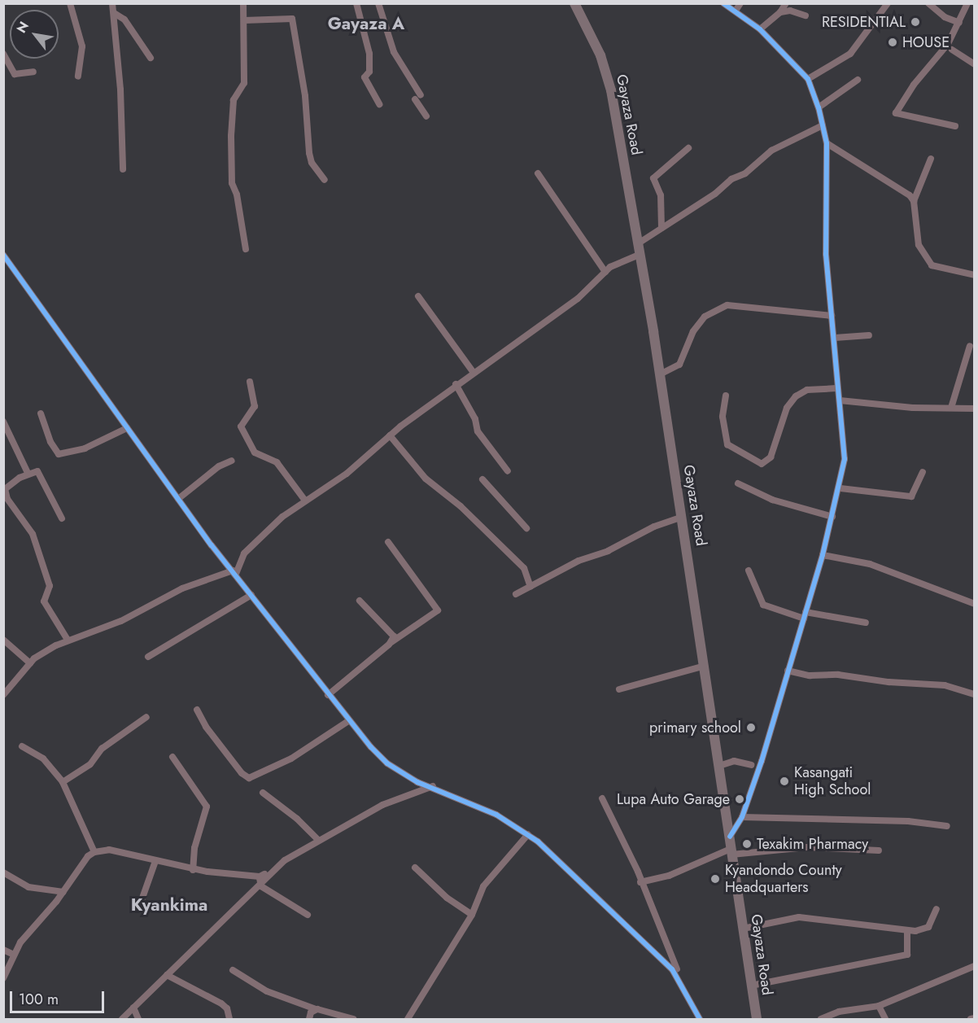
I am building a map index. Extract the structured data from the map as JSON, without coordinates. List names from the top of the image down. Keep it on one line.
{"streets":{"main road":["Gayaza Road"]},"districts":["Gayaza A","Kyankima"],"places":["RESIDENTIAL","HOUSE","primary school","Kasangati High School","Lupa Auto Garage","Texakim Pharmacy","Kyandondo County Headquarters"],"scale_bar":"100 m","north":"top left"}
